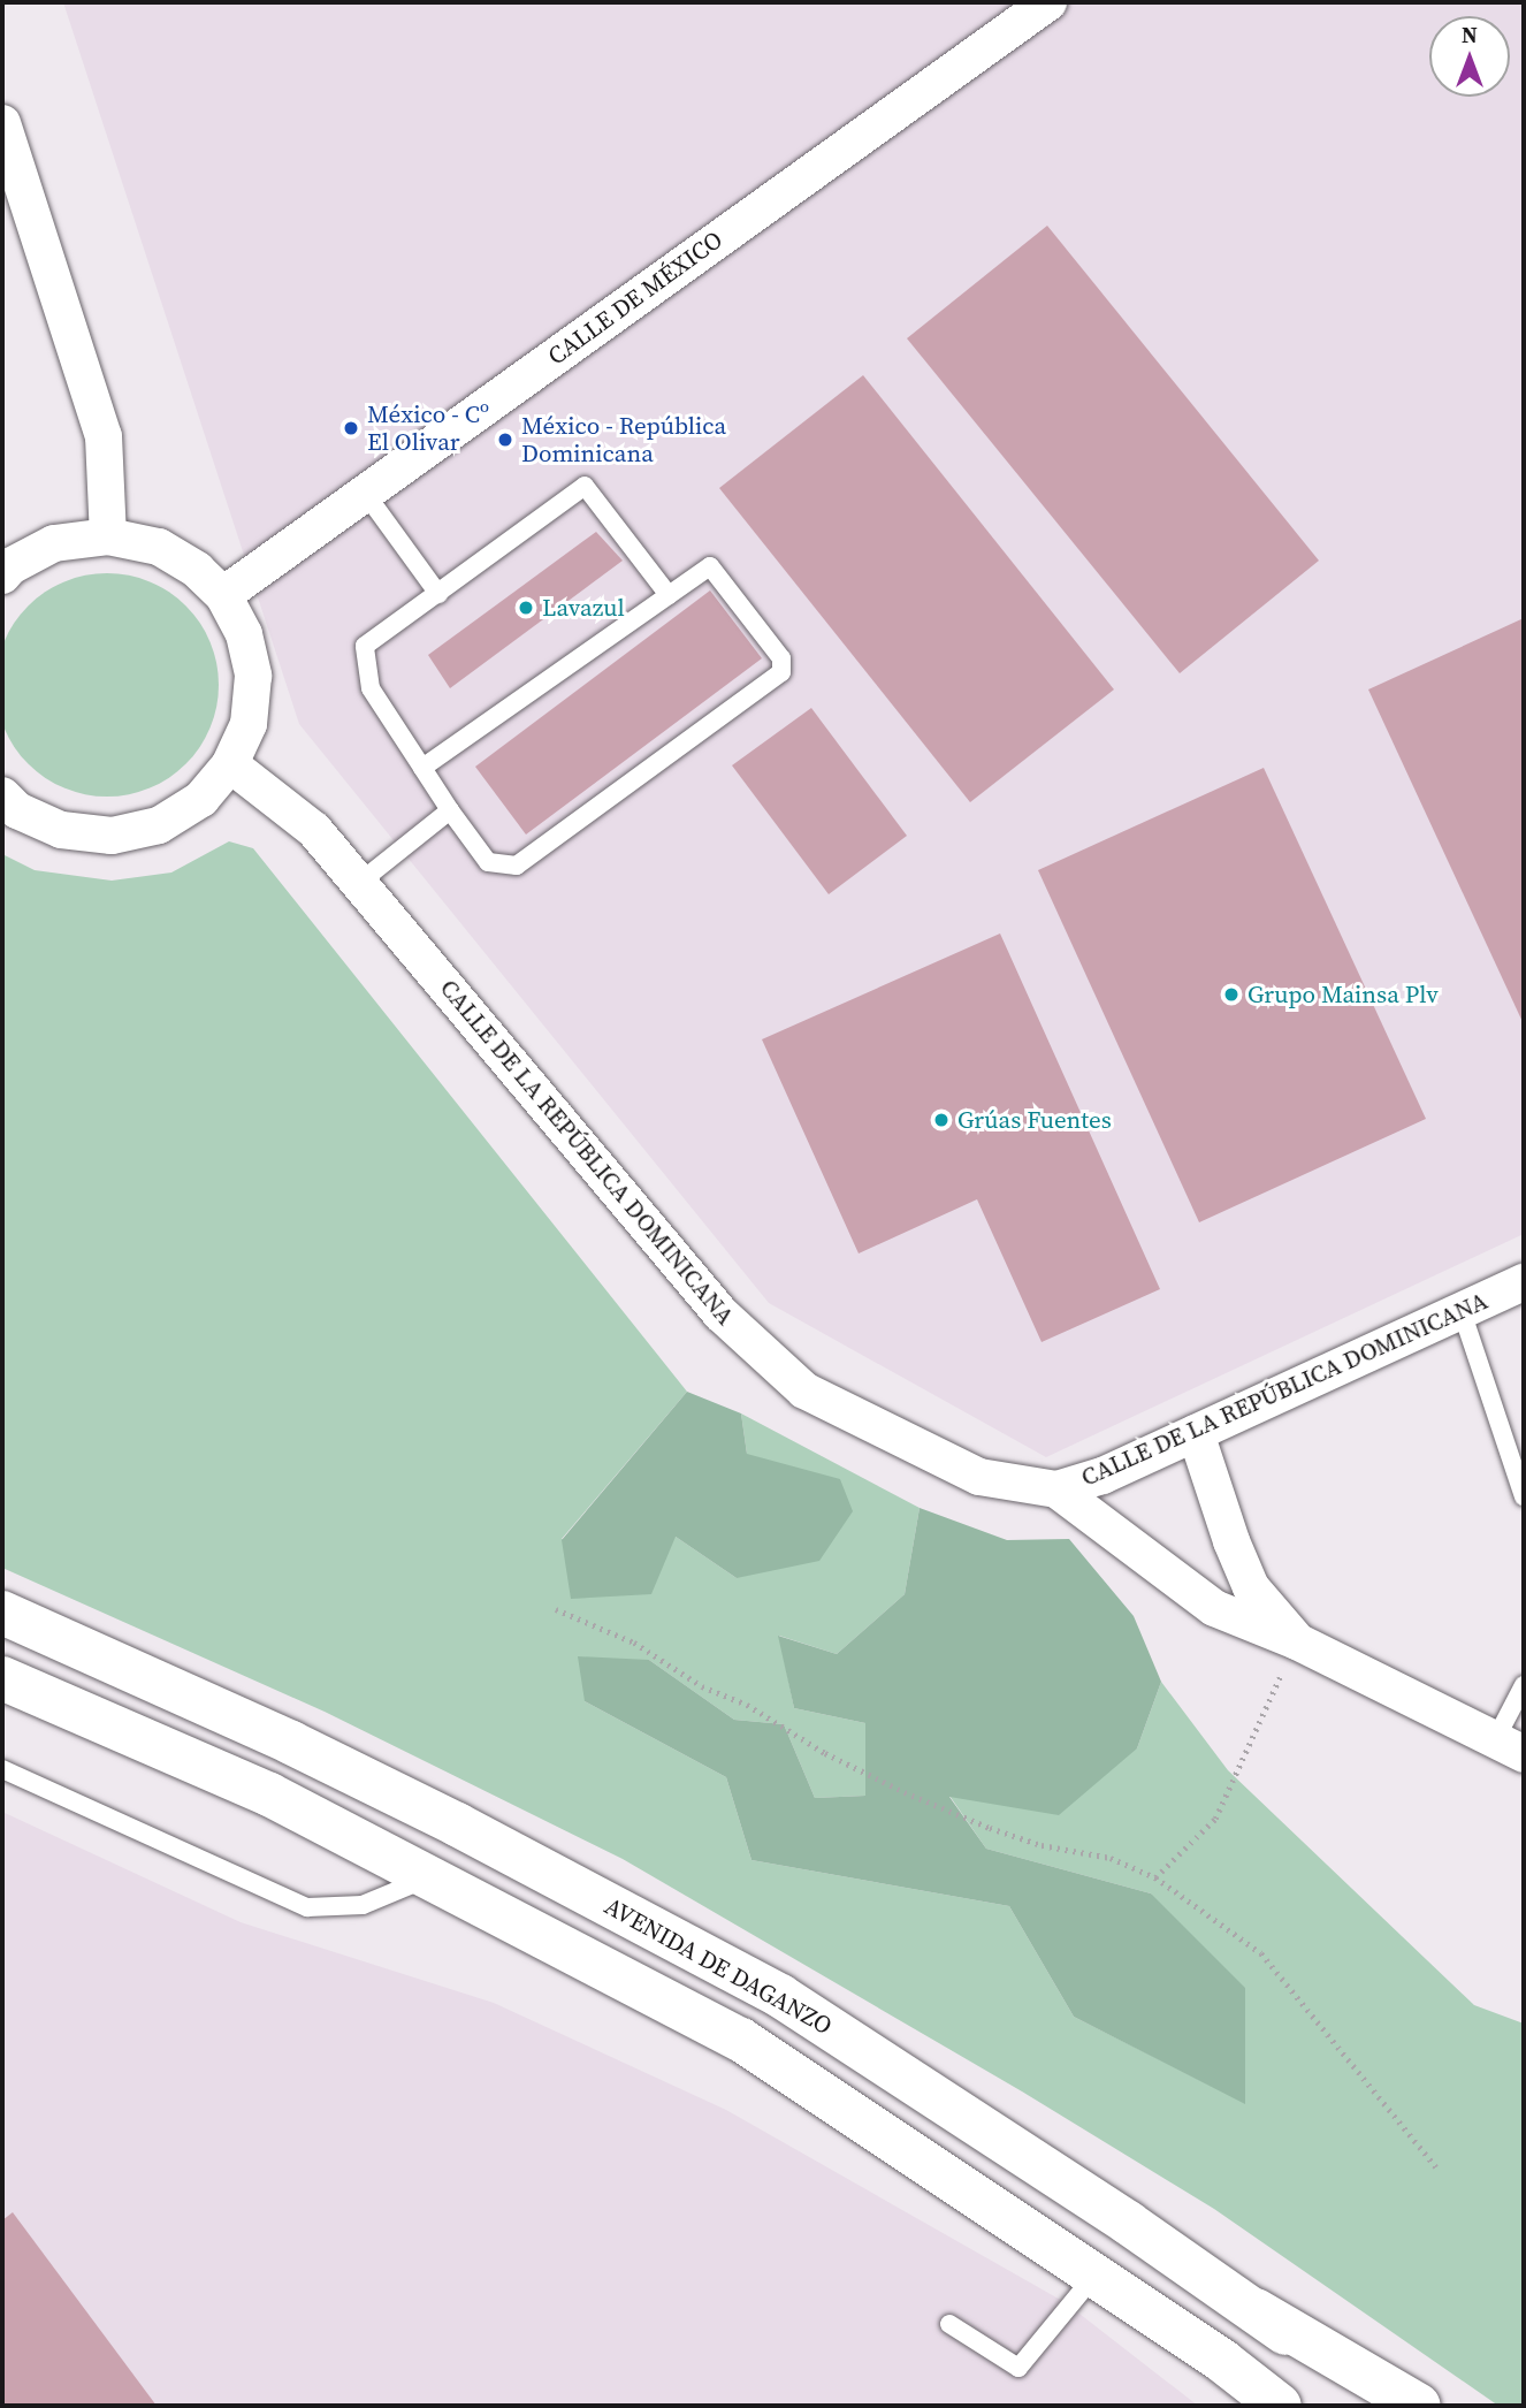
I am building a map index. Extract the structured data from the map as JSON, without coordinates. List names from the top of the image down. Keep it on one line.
{"streets":{"main road":["AVENIDA DE DAGANZO"],"street":["CALLE DE MÉXICO","CALLE DE LA REPÚBLICA DOMINICANA"]},"places":["México - Cº El Olivar","México - República Dominicana","Lavazul","Grupo Mainsa Plv","Grúas Fuentes"],"north":"top"}
